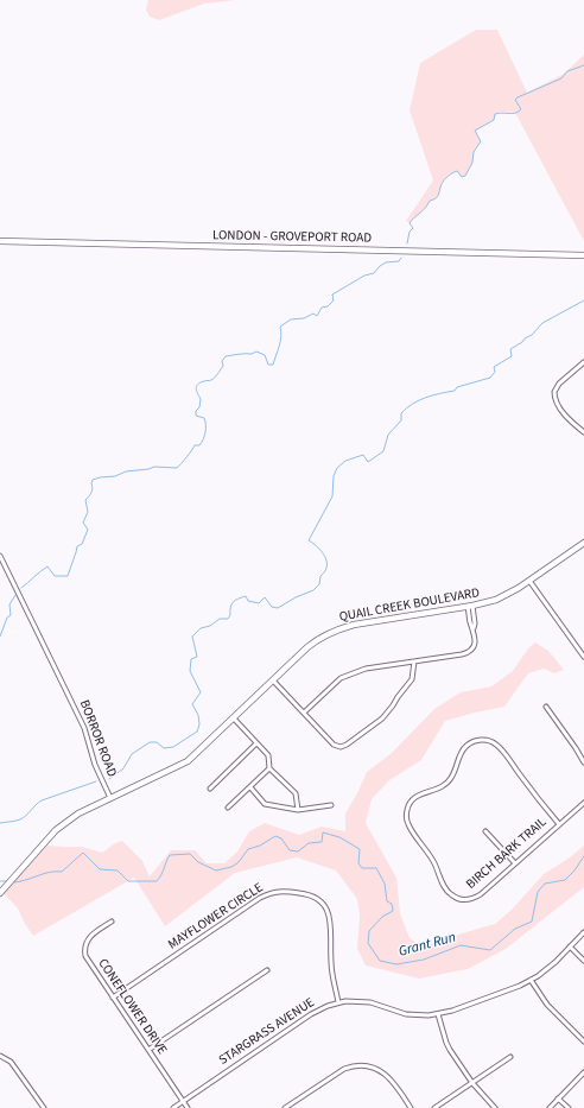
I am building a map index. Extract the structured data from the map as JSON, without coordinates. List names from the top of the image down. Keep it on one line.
{"streets":{"street":["LONDON - GROVEPORT ROAD","QUAIL CREEK BOULEVARD","BORROR ROAD","BIRCH BARK TRAIL","MAYFLOWER CIRCLE","CONEFLOWER DRIVE","STARGRASS AVENUE"]},"crossings":[["QUAIL CREEK BOULEVARD","BORROR ROAD"],["MAYFLOWER CIRCLE","CONEFLOWER DRIVE"],["MAYFLOWER CIRCLE","STARGRASS AVENUE"],["CONEFLOWER DRIVE","STARGRASS AVENUE"]],"water":["Grant Run"]}
